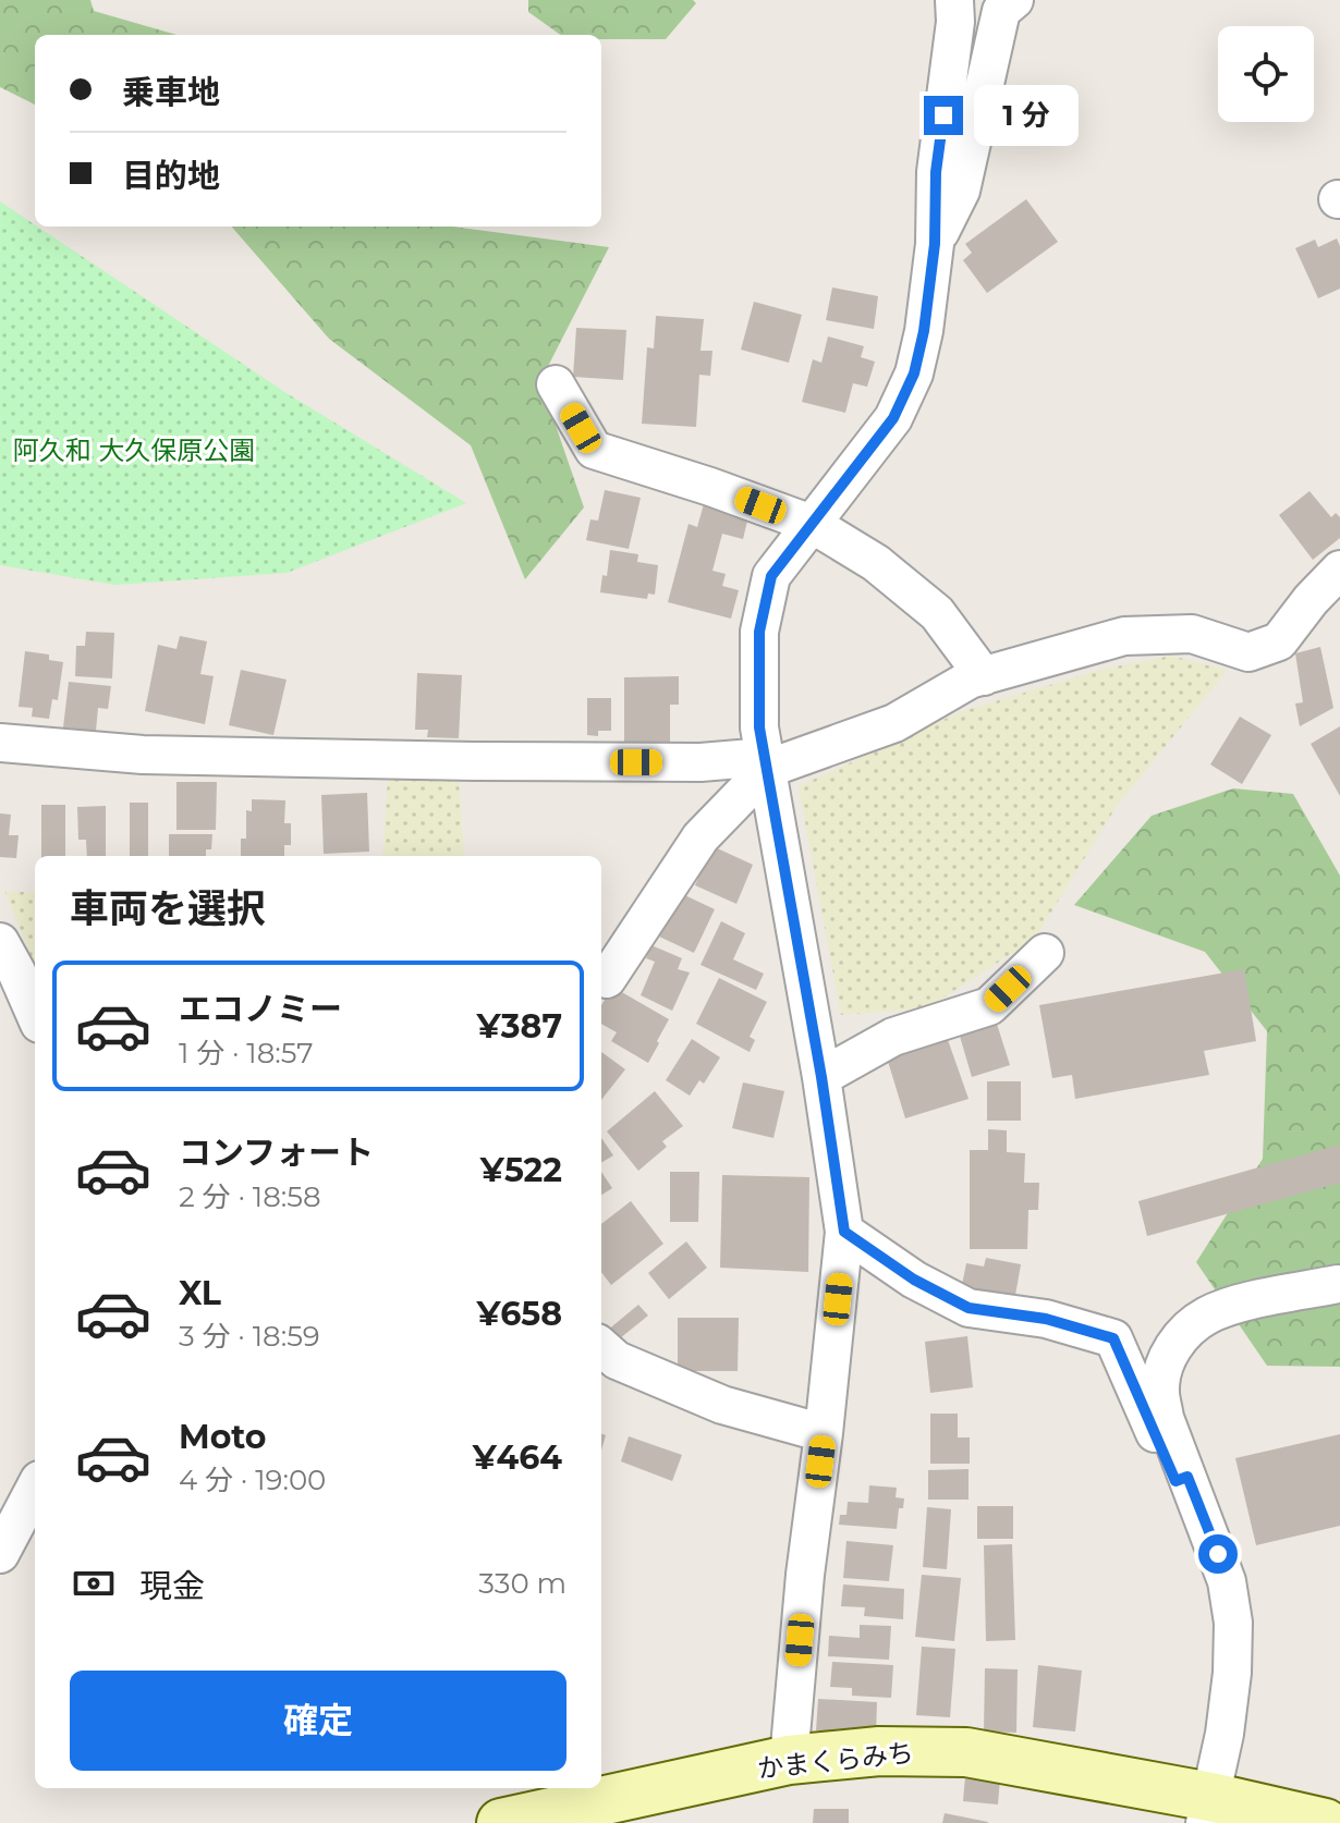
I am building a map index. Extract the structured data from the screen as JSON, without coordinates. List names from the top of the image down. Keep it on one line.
{"streets":{"main road":["かまくらみち"]},"parks":["阿久和 大久保原公園"],"page":{"banner":["乗車地","目的地"],"bubble":"1 分","heading":"車両を選択","list":[{"name":"エコノミー","note":"1 分 · 18:57","value":"¥387"},{"name":"コンフォート","note":"2 分 · 18:58","value":"¥522"},{"name":"XL","note":"3 分 · 18:59","value":"¥658"},{"name":"Moto","note":"4 分 · 19:00","value":"¥464"}],"pay":["現金","330 m"],"buttons":"確定"}}
